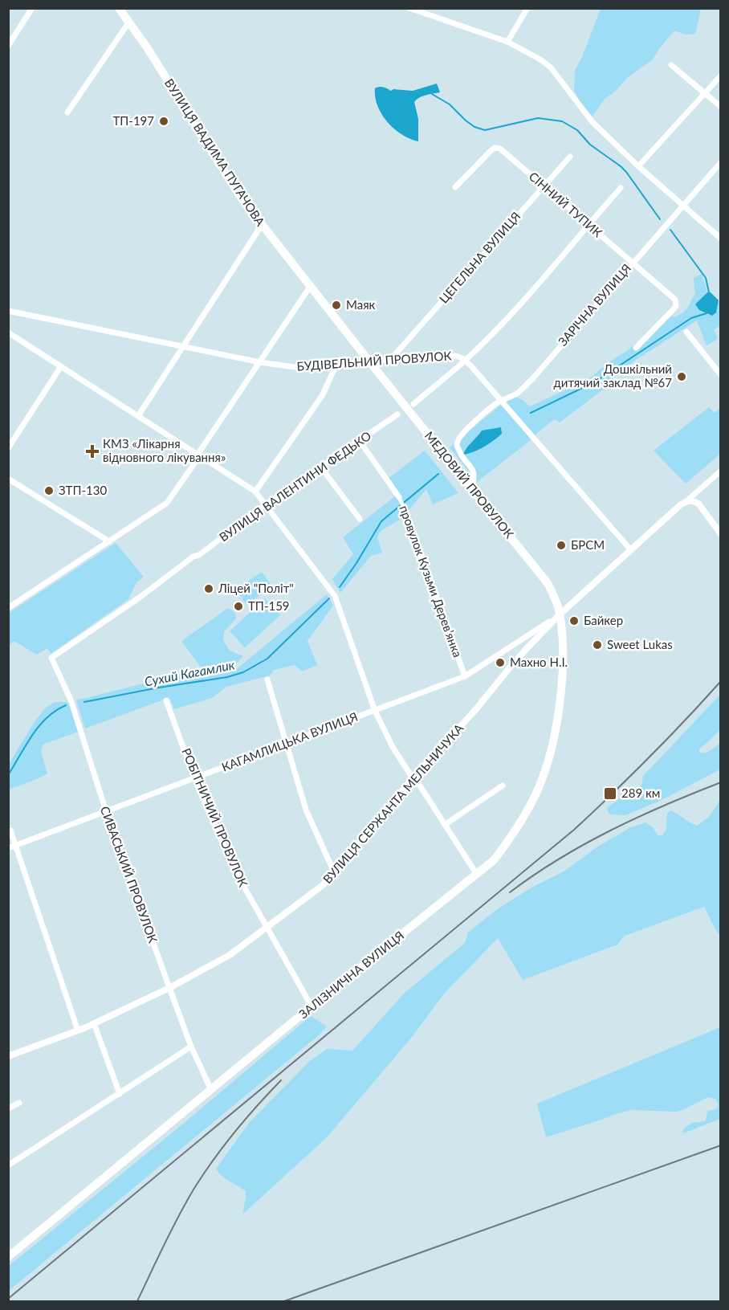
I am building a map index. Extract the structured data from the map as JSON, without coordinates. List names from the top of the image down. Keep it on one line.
{"streets":{"main road":["ВУЛИЦЯ ВАДИМА ПУГАЧОВА","МЕДОВИЙ ПРОВУЛОК","ЗАЛІЗНИЧНА ВУЛИЦЯ"],"street":["СІННИЙ ТУПИК","ЦЕГЕЛЬНА ВУЛИЦЯ","ЗАРІЧНА ВУЛИЦЯ","БУДІВЕЛЬНИЙ ПРОВУЛОК","ВУЛИЦЯ ВАЛЕНТИНИ ФЕДЬКО","провулок Кузьми Деревʼянка","КАГАМЛИЦЬКА ВУЛИЦЯ","ВУЛИЦЯ СЕРЖАНТА МЕЛЬНИЧУКА","РОБІТНИЧИЙ ПРОВУЛОК","СИВАСЬКИЙ ПРОВУЛОК"]},"crossings":[["ВУЛИЦЯ ВАДИМА ПУГАЧОВА","БУДІВЕЛЬНИЙ ПРОВУЛОК"],["ВУЛИЦЯ ВАДИМА ПУГАЧОВА","МЕДОВИЙ ПРОВУЛОК"],["СІННИЙ ТУПИК","ЦЕГЕЛЬНА ВУЛИЦЯ"],["СІННИЙ ТУПИК","ЗАРІЧНА ВУЛИЦЯ"],["ЦЕГЕЛЬНА ВУЛИЦЯ","БУДІВЕЛЬНИЙ ПРОВУЛОК"],["ЗАРІЧНА ВУЛИЦЯ","БУДІВЕЛЬНИЙ ПРОВУЛОК"],["ЗАРІЧНА ВУЛИЦЯ","МЕДОВИЙ ПРОВУЛОК"],["БУДІВЕЛЬНИЙ ПРОВУЛОК","МЕДОВИЙ ПРОВУЛОК"],["БУДІВЕЛЬНИЙ ПРОВУЛОК","ВУЛИЦЯ СЕРЖАНТА МЕЛЬНИЧУКА"],["МЕДОВИЙ ПРОВУЛОК","КАГАМЛИЦЬКА ВУЛИЦЯ"],["МЕДОВИЙ ПРОВУЛОК","ВУЛИЦЯ СЕРЖАНТА МЕЛЬНИЧУКА"],["МЕДОВИЙ ПРОВУЛОК","ЗАЛІЗНИЧНА ВУЛИЦЯ"],["ВУЛИЦЯ ВАЛЕНТИНИ ФЕДЬКО","провулок Кузьми Деревʼянка"],["ВУЛИЦЯ ВАЛЕНТИНИ ФЕДЬКО","СИВАСЬКИЙ ПРОВУЛОК"],["провулок Кузьми Деревʼянка","КАГАМЛИЦЬКА ВУЛИЦЯ"],["КАГАМЛИЦЬКА ВУЛИЦЯ","ВУЛИЦЯ СЕРЖАНТА МЕЛЬНИЧУКА"],["КАГАМЛИЦЬКА ВУЛИЦЯ","РОБІТНИЧИЙ ПРОВУЛОК"],["КАГАМЛИЦЬКА ВУЛИЦЯ","СИВАСЬКИЙ ПРОВУЛОК"],["КАГАМЛИЦЬКА ВУЛИЦЯ","ЗАЛІЗНИЧНА ВУЛИЦЯ"],["ВУЛИЦЯ СЕРЖАНТА МЕЛЬНИЧУКА","РОБІТНИЧИЙ ПРОВУЛОК"],["ВУЛИЦЯ СЕРЖАНТА МЕЛЬНИЧУКА","СИВАСЬКИЙ ПРОВУЛОК"],["ВУЛИЦЯ СЕРЖАНТА МЕЛЬНИЧУКА","ЗАЛІЗНИЧНА ВУЛИЦЯ"],["РОБІТНИЧИЙ ПРОВУЛОК","ЗАЛІЗНИЧНА ВУЛИЦЯ"],["СИВАСЬКИЙ ПРОВУЛОК","ЗАЛІЗНИЧНА ВУЛИЦЯ"]],"water":["Сухий Кагамлик"],"places":{"other":["ТП-197","Маяк","Дошкільний дитячий заклад №67","ЗТП-130","БРСМ","Ліцей \"Політ\"","ТП-159","Байкер","Sweet Lukas","Махно Н.І."],"health":["КМЗ «Лікарня відновного лікування»"],"transit":["289 км"]}}
